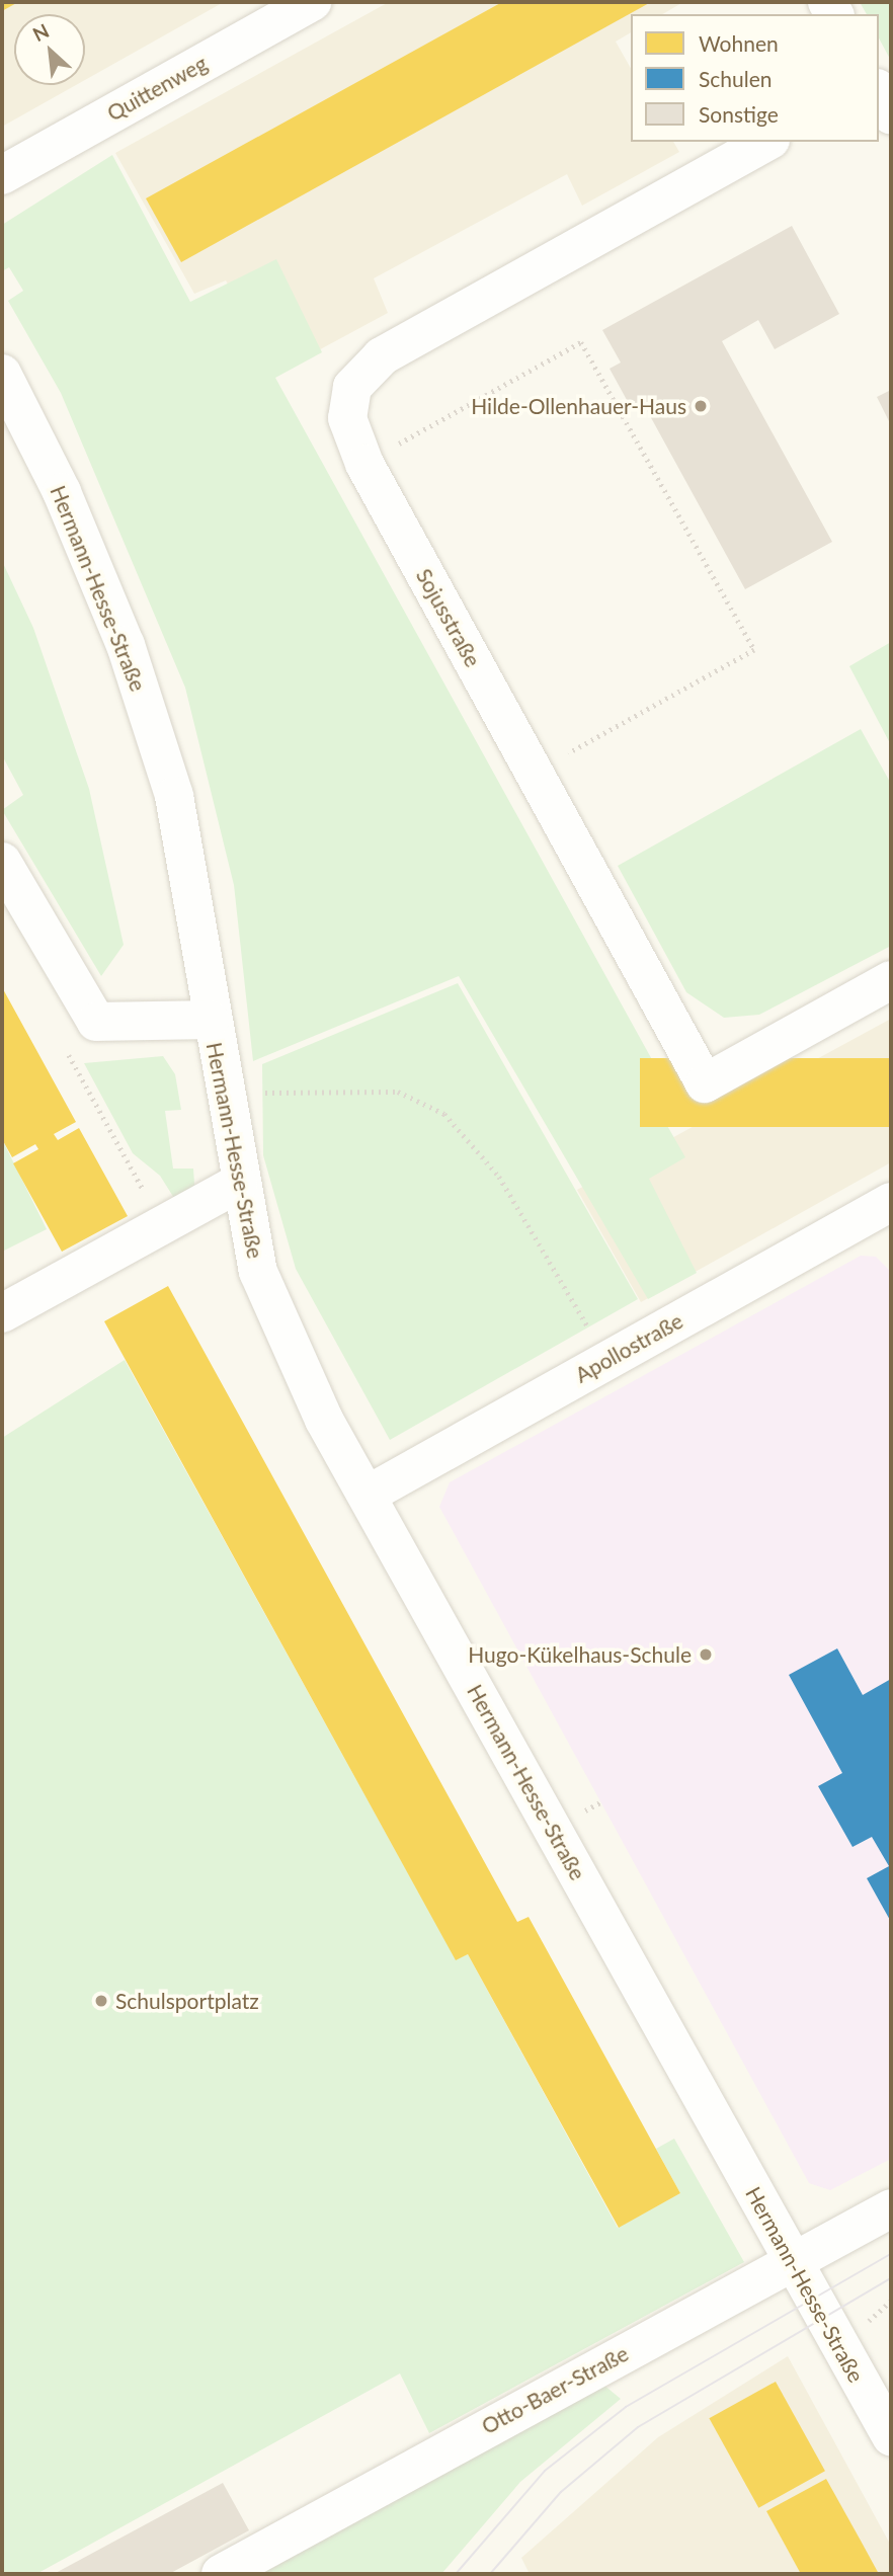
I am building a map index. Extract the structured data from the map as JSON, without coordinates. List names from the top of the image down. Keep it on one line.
{"streets":{"street":["Quittenweg","Hermann-Hesse-Straße","Sojusstraße","Apollostraße","Otto-Baer-Straße"]},"crossings":[["Hermann-Hesse-Straße","Apollostraße"],["Hermann-Hesse-Straße","Otto-Baer-Straße"]],"places":["Hilde-Ollenhauer-Haus","Hugo-Kükelhaus-Schule","Schulsportplatz"],"legend":["Wohnen","Schulen","Sonstige"],"north":"top left"}
